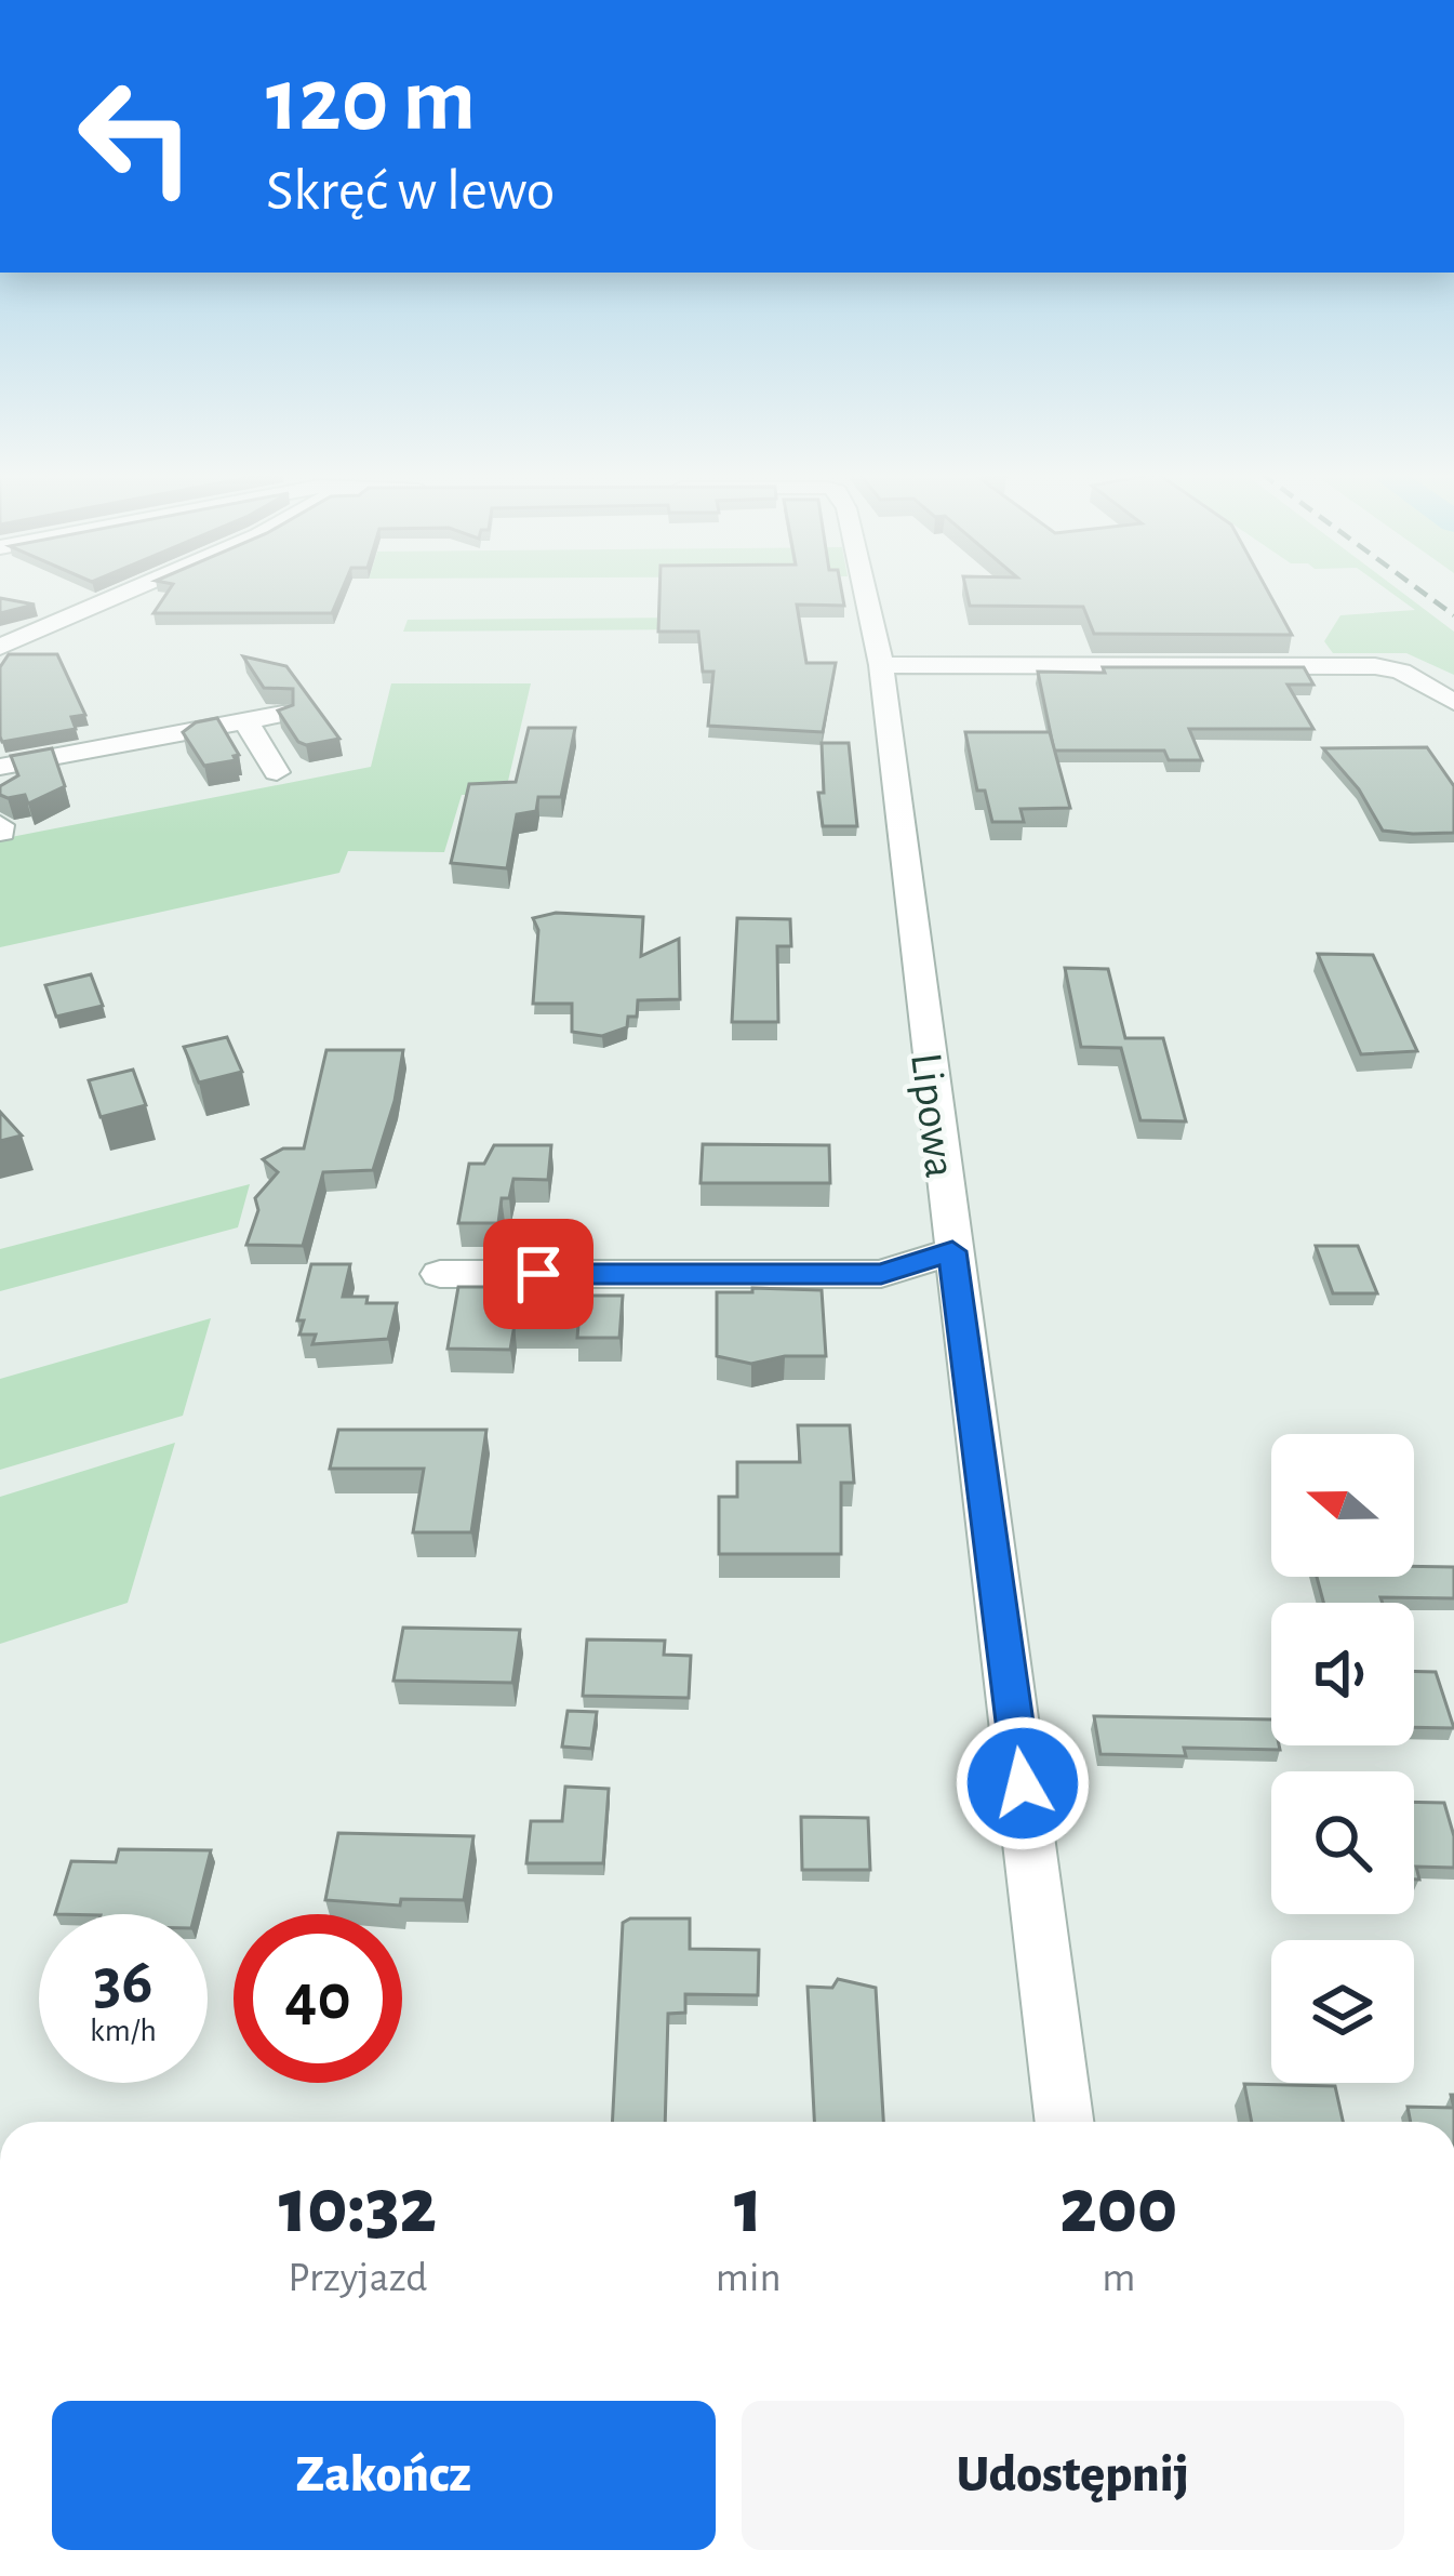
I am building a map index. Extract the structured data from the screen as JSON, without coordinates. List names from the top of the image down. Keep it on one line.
{"streets":{"street":["Lipowa"]},"north":"left","page":{"turn":["120 m","Skręć w lewo"],"speed":"36 km/h","limit":"40","eta":["10:32","Przyjazd","1","min","200","m"],"buttons":["Zakończ","Udostępnij"]}}
